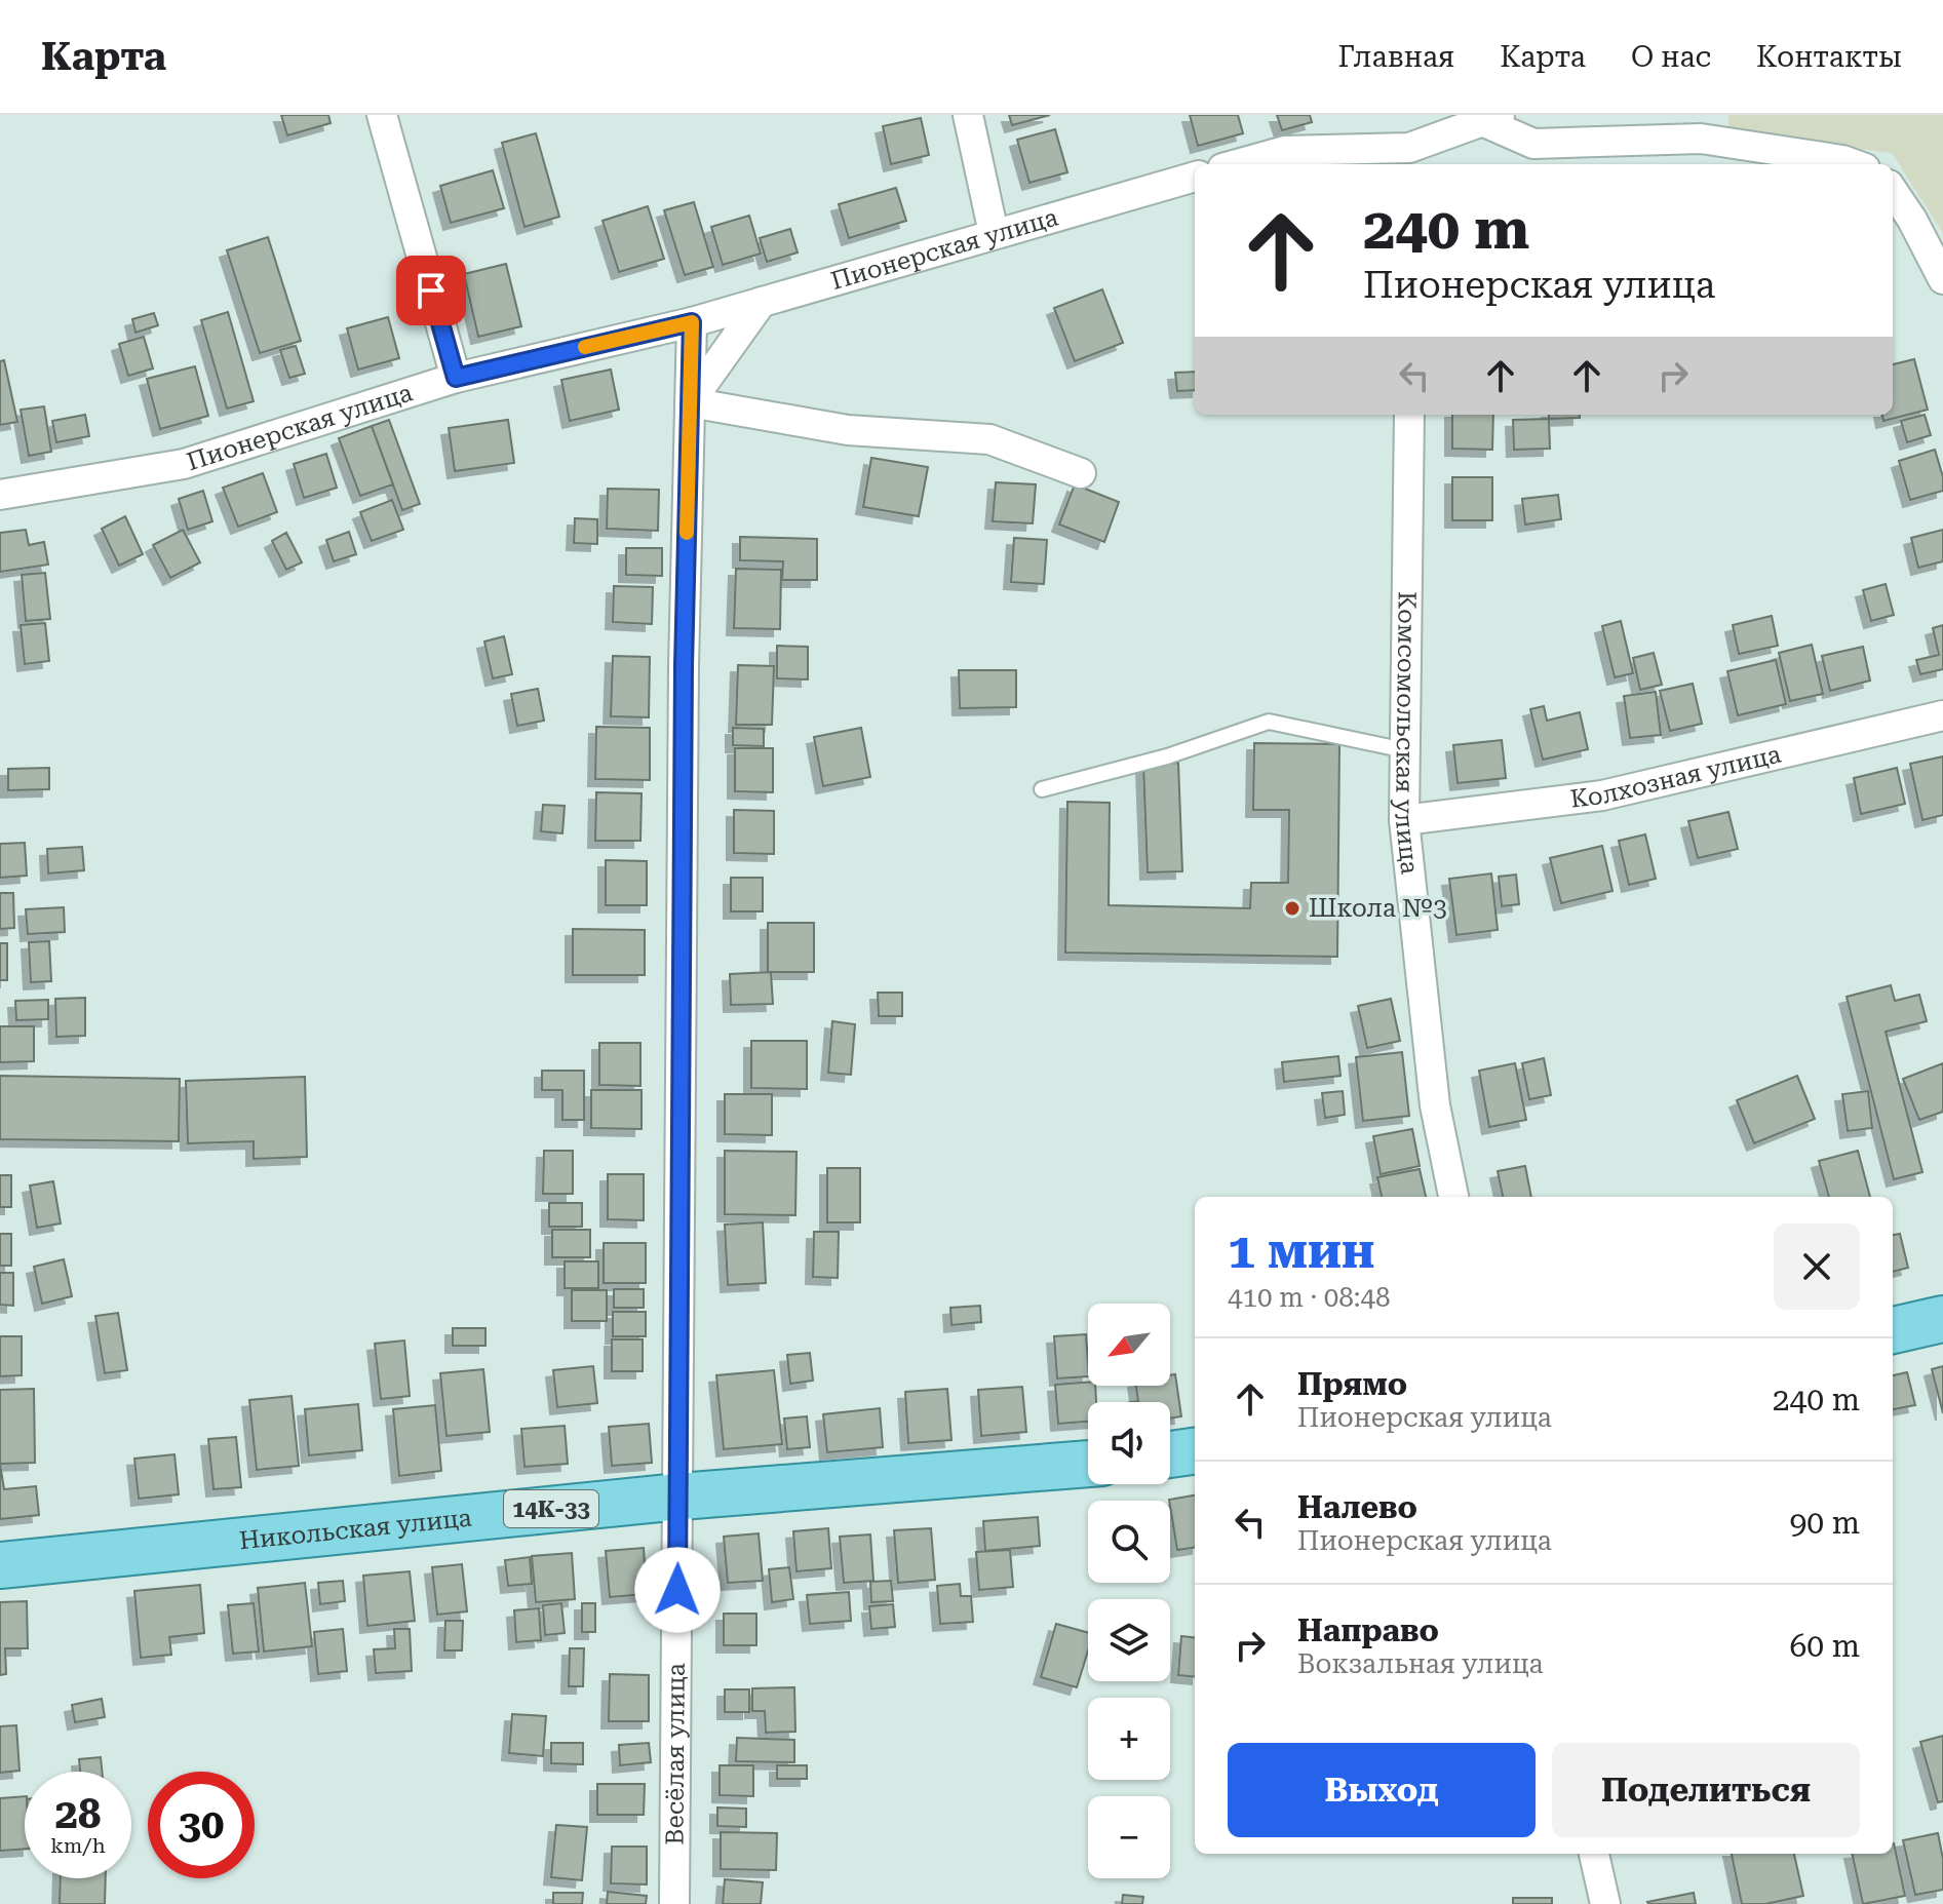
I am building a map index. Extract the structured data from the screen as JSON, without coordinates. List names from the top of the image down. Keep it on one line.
{"streets":{"main road":["14К-33","Никольская улица"],"street":["Пионерская улица","Комсомольская улица","Колхозная улица","Весёлая улица"]},"crossings":[["Комсомольская улица","Колхозная улица"],["Никольская улица","Весёлая улица"]],"places":["Школа №3"],"north":"bottom left","page":{"header":"Карта","nav":["Главная","Карта","О нас","Контакты"],"turn":["240 m","Пионерская улица"],"heading":["1 мин","410 m · 08:48"],"map_buttons":["+","−"],"list":[{"name":"Прямо","note":"Пионерская улица","value":"240 m"},{"name":"Налево","note":"Пионерская улица","value":"90 m"},{"name":"Направо","note":"Вокзальная улица","value":"60 m"}],"buttons":["Выход","Поделиться"],"speed":"28 km/h","limit":"30"}}
